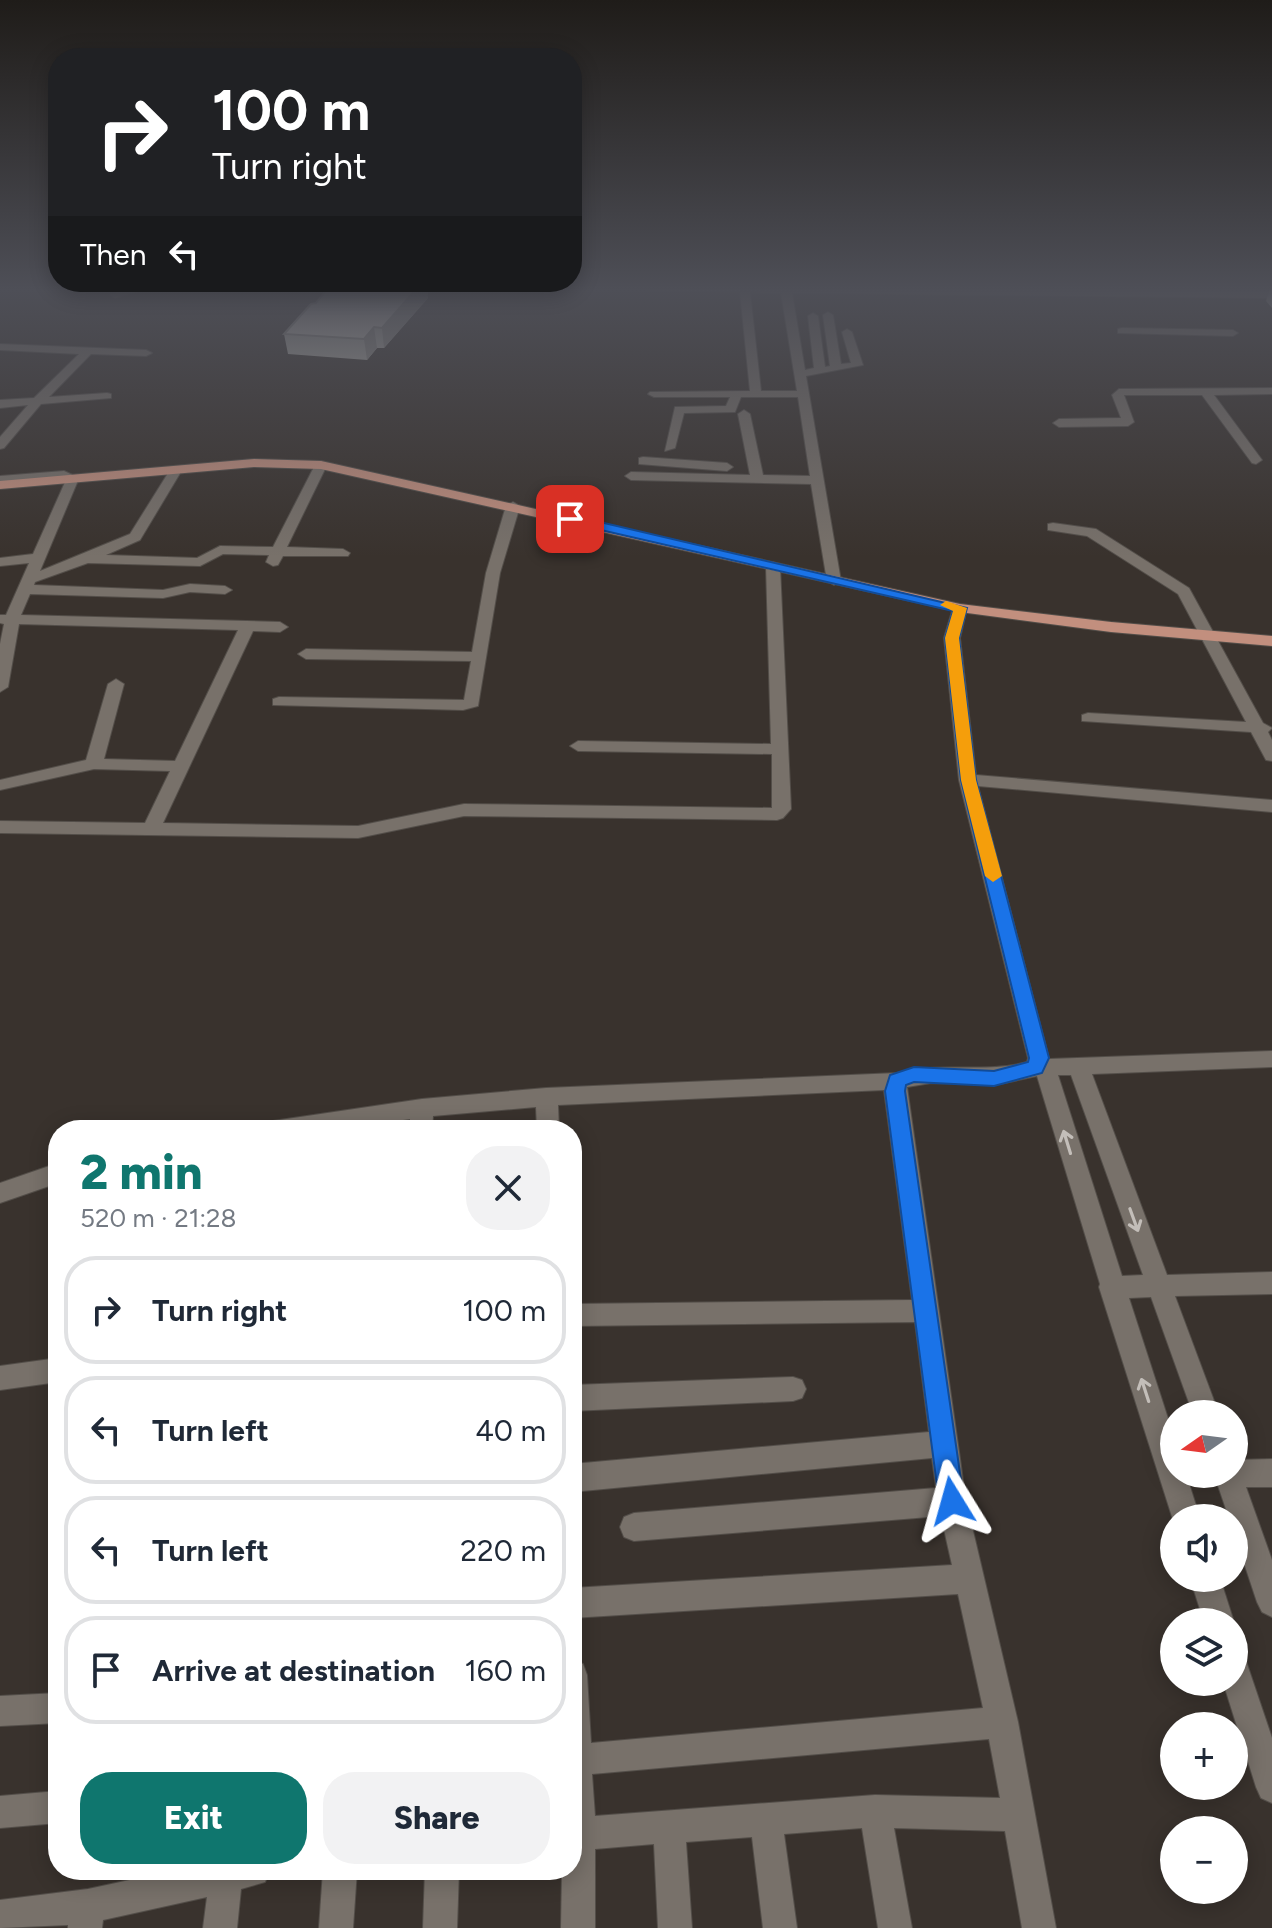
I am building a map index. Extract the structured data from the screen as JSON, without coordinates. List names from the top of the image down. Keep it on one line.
{"north":"left","page":{"turn":["100 m","Turn right"],"then":"Then","heading":["2 min","520 m · 21:28"],"list":[{"name":"Turn right","value":"100 m"},{"name":"Turn left","value":"40 m"},{"name":"Turn left","value":"220 m"},{"name":"Arrive at destination","value":"160 m"}],"map_buttons":["+","−"],"buttons":["Exit","Share"]}}
